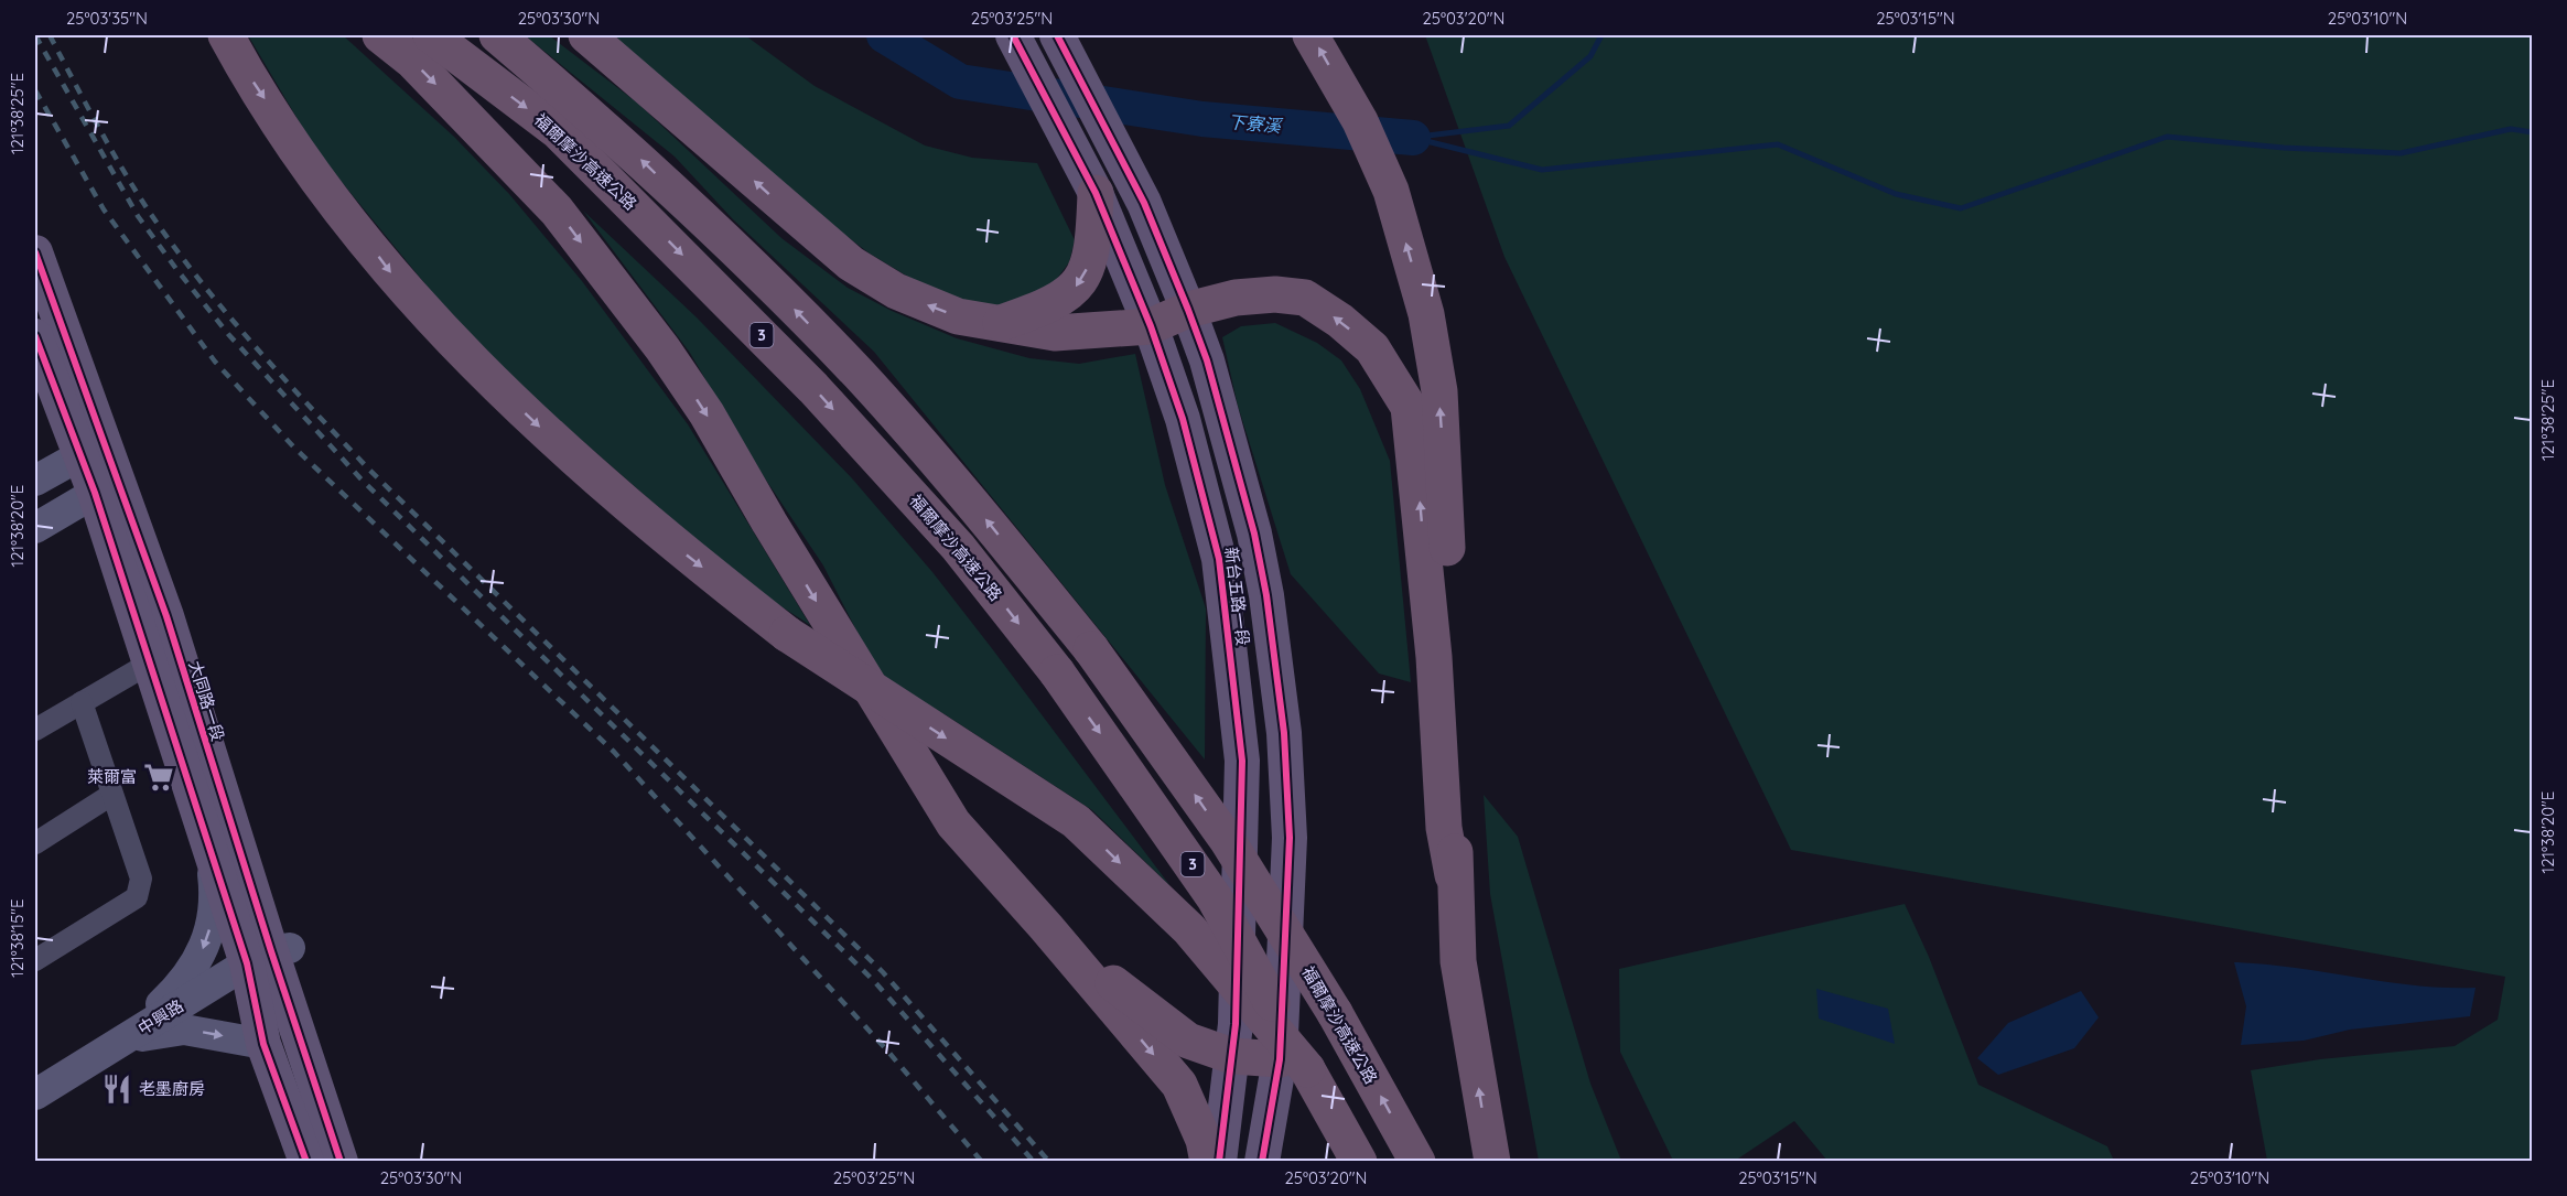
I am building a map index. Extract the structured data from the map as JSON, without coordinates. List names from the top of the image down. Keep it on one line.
{"streets":{"highway":["福爾摩沙高速公路","3"],"main road":["新台五路一段","大同路一段"],"street":["中興路"]},"crossings":[["福爾摩沙高速公路","新台五路一段"],["大同路一段","中興路"]],"water":["下寮溪"],"places":{"supermarket":["萊爾富"],"restaurant":["老墨廚房"]},"coordinates":["25°03'35\"N","25°03'30\"N","25°03'25\"N","25°03'20\"N","25°03'15\"N","25°03'10\"N","121°38'25\"E","121°38'20\"E","121°38'15\"E"]}
